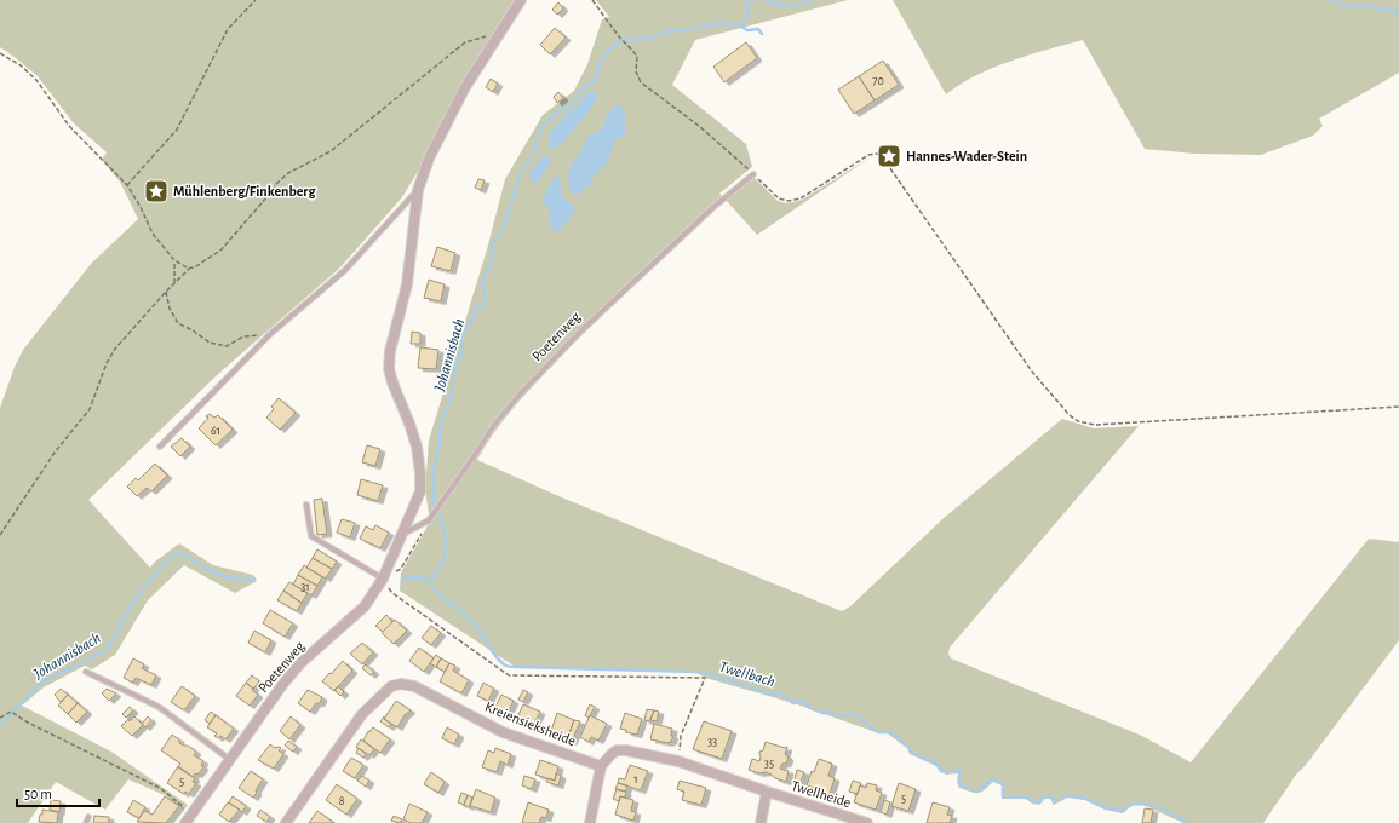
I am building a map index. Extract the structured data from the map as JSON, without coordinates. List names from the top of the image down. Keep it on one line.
{"streets":{"street":["Poetenweg","Kreiensieksheide","Twellheide"]},"water":["Johannisbach","Twellbach"],"places":{"place":["Hannes-Wader-Stein","Mühlenberg/Finkenberg"]},"house_numbers":["70","61","31","33","35","1","5","5","8"],"scale_bar":"50 m"}
